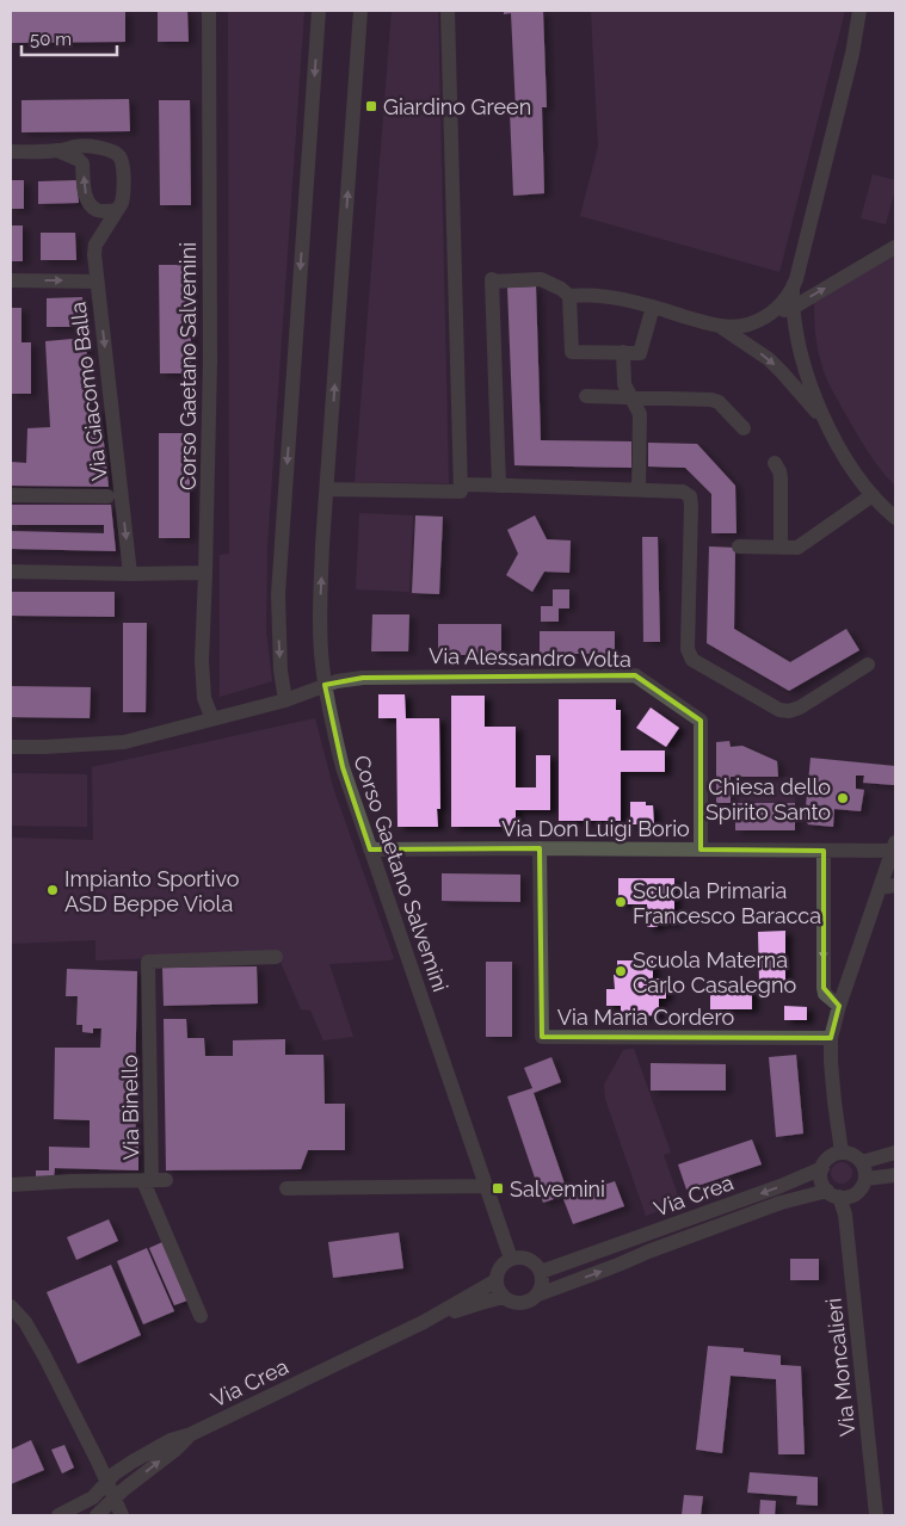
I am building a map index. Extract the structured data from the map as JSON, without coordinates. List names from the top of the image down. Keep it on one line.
{"streets":{"street":["Corso Gaetano Salvemini","Via Giacomo Balla","Via Alessandro Volta","Via Don Luigi Borio","Via Maria Cordero","Via Binello","Via Crea","Via Moncalieri"]},"crossings":[["Corso Gaetano Salvemini","Via Alessandro Volta"],["Corso Gaetano Salvemini","Via Don Luigi Borio"],["Corso Gaetano Salvemini","Via Crea"],["Via Alessandro Volta","Via Don Luigi Borio"],["Via Don Luigi Borio","Via Maria Cordero"],["Via Crea","Via Moncalieri"]],"one_way":["Via Giacomo Balla"],"places":{"transit":["Giardino Green","Salvemini"],"other":["Chiesa dello Spirito Santo","Impianto Sportivo ASD Beppe Viola","Scuola Primaria Francesco Baracca","Scuola Materna Carlo Casalegno"]},"scale_bar":"50 m"}
